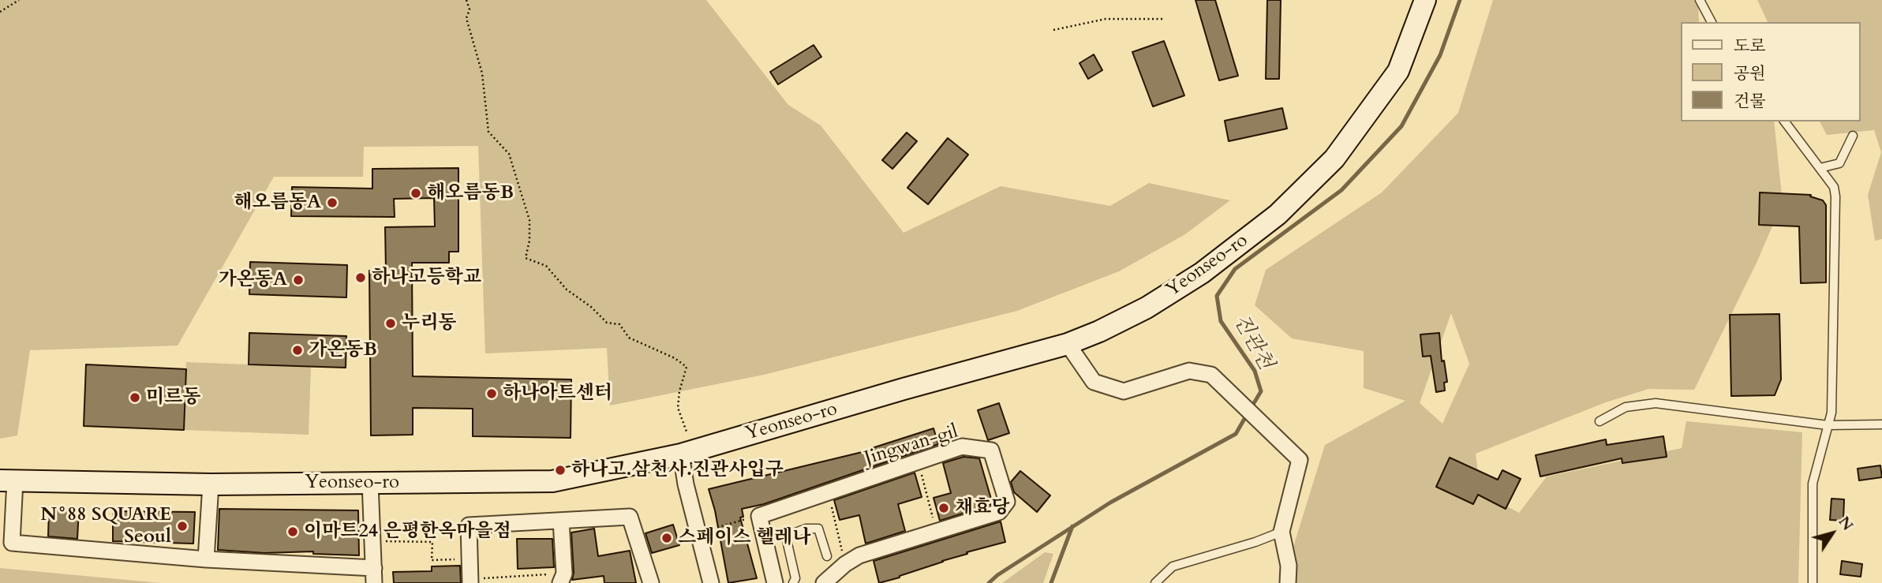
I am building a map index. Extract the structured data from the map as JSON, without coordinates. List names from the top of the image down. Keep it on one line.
{"streets":{"main road":["Yeonseo-ro"],"street":["Jingwan-gil"]},"water":["진관천"],"places":["해오름동B","해오름동A","하나고등학교","가온동A","누리동","가온동B","하나아트센터","미르동","하나고.삼천사.진관사입구","채효당","N°88 SQUARE Seoul","이마트24 은평한옥마을점","스페이스 헬레나"],"legend":["도로","공원","건물"],"north":"top right"}
